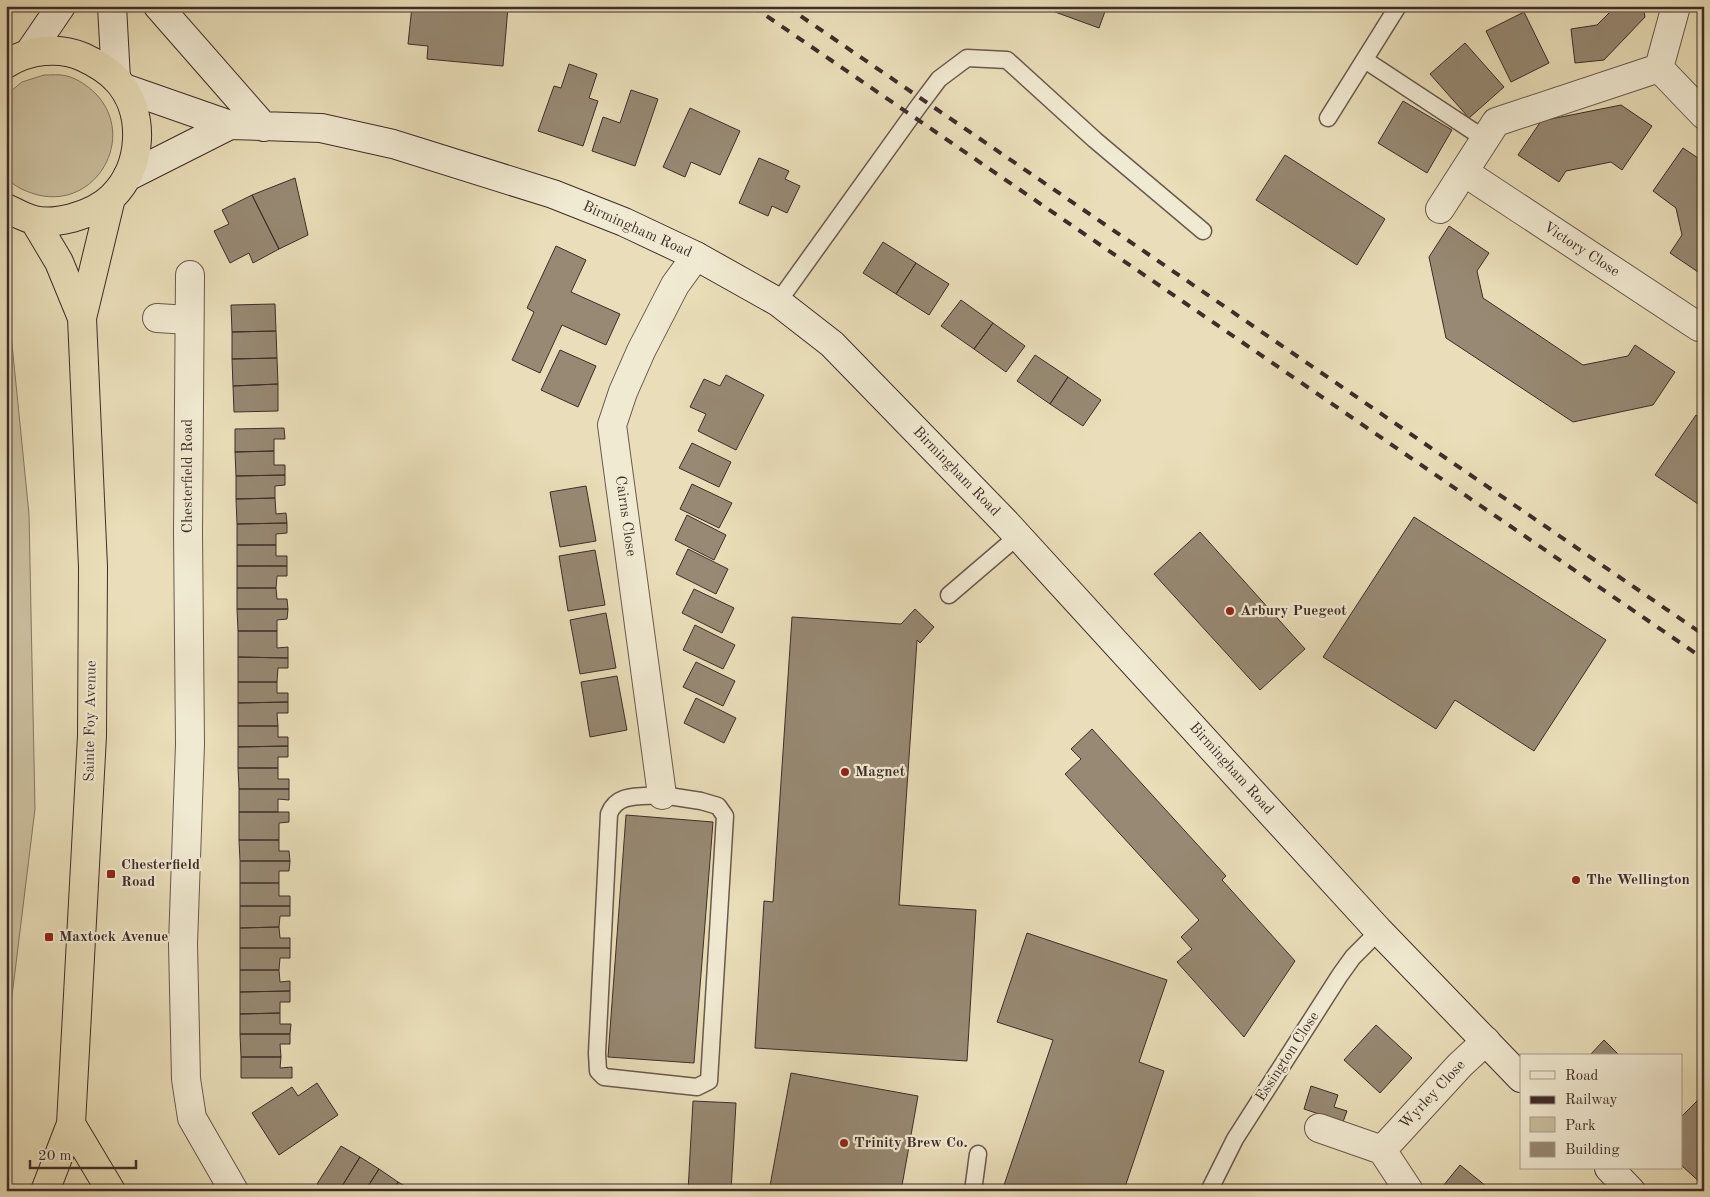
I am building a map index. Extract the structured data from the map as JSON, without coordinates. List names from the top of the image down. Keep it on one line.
{"streets":{"highway":["Sainte Foy Avenue"],"street":["Birmingham Road","Victory Close","Chesterfield Road","Cairns Close","Wyrley Close"],"lane":["Essington Close"]},"crossings":[["Birmingham Road","Cairns Close"],["Birmingham Road","Sainte Foy Avenue"],["Birmingham Road","Essington Close"],["Birmingham Road","Wyrley Close"]],"places":{"other":["Arbury Puegeot","Magnet","The Wellington","Trinity Brew Co."],"transit":["Chesterfield Road","Maxtock Avenue"]},"legend":["Road","Railway","Park","Building"],"scale_bar":"20 m"}
